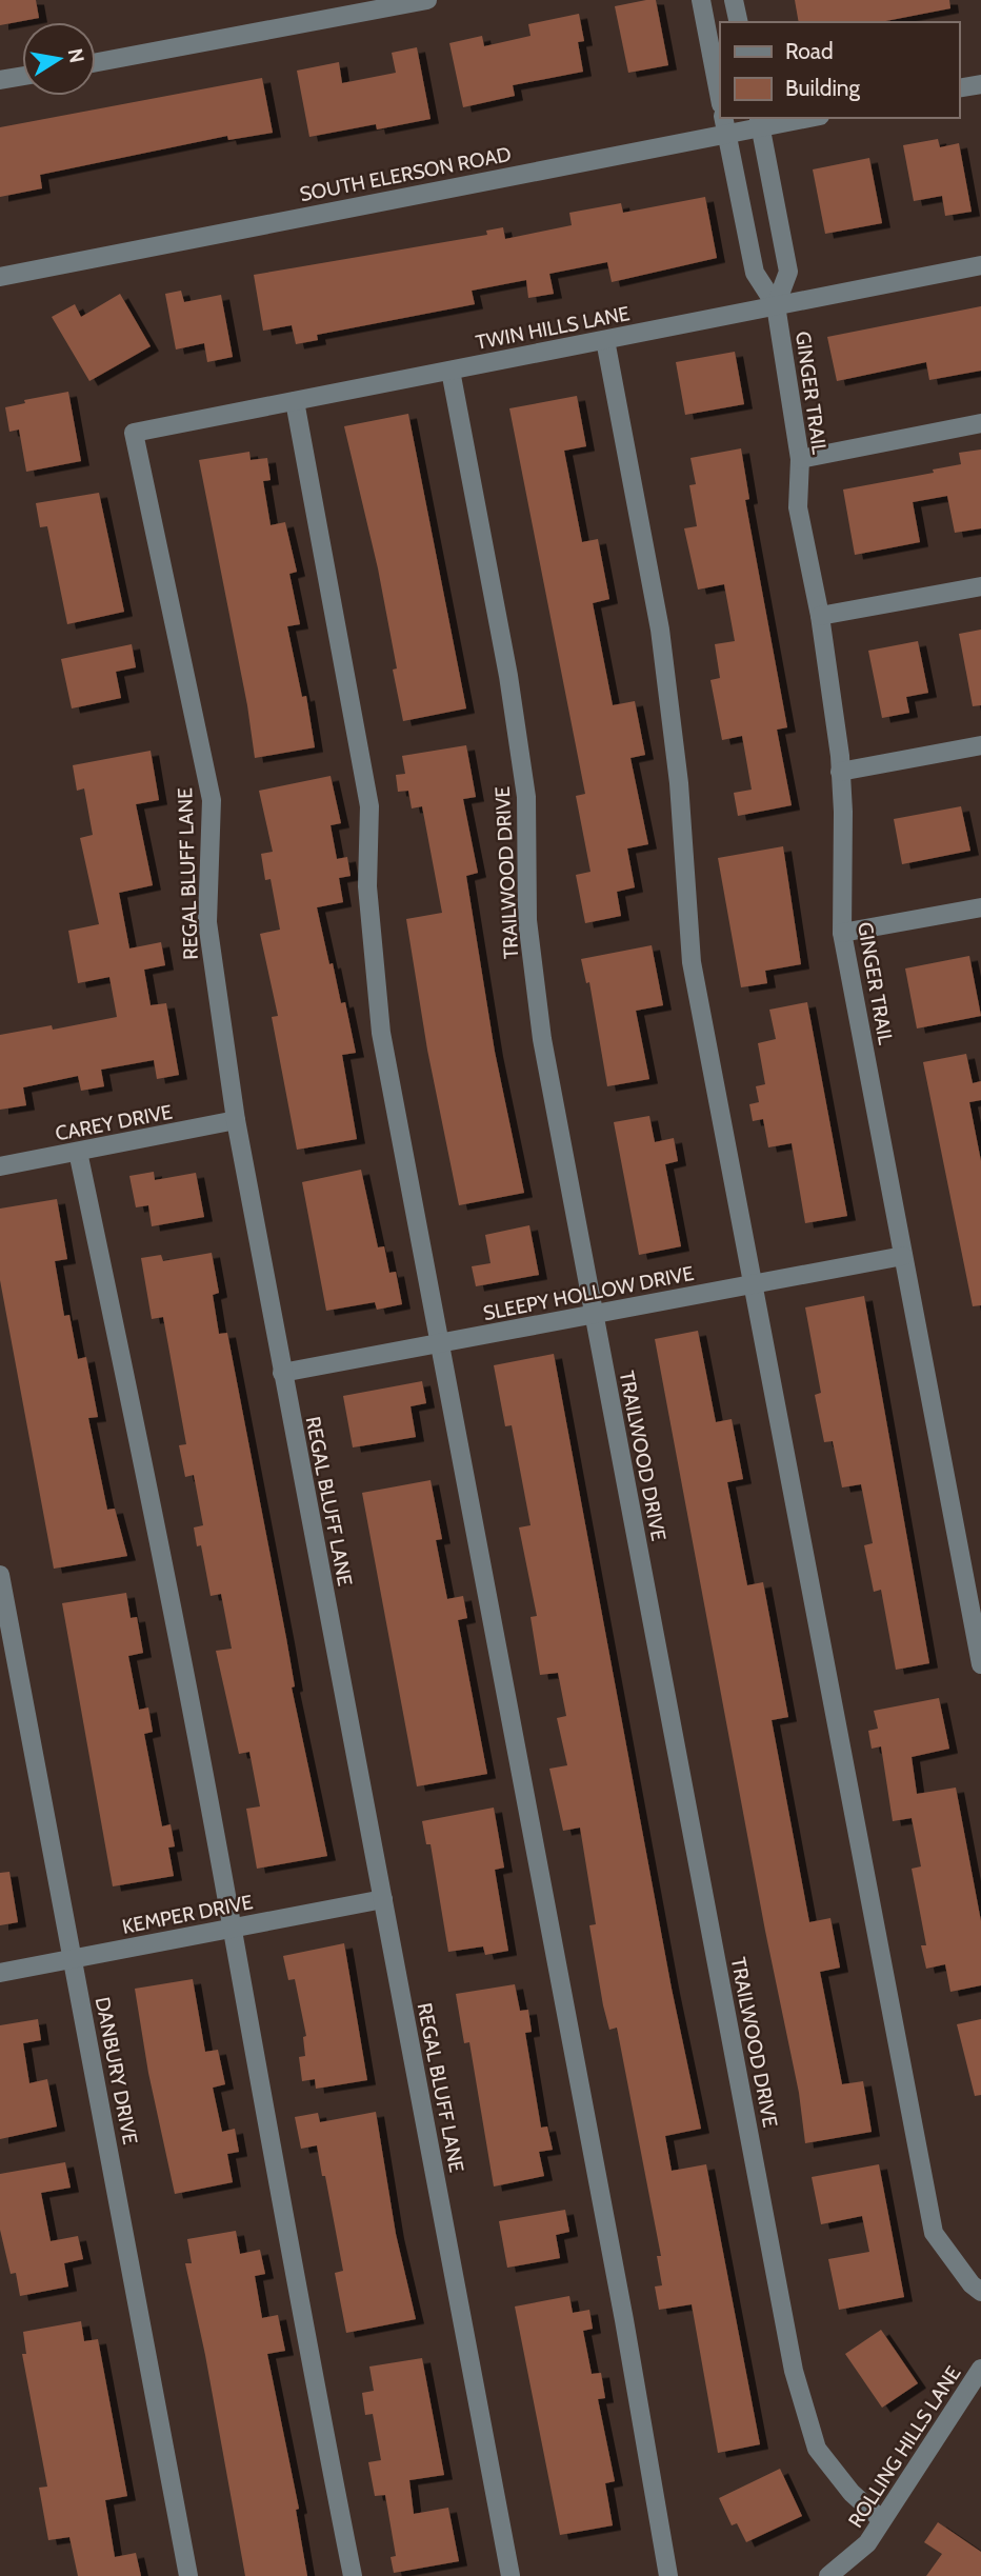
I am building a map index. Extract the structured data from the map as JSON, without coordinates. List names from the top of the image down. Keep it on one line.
{"streets":{"street":["SOUTH ELERSON ROAD","TWIN HILLS LANE","GINGER TRAIL","TRAILWOOD DRIVE","REGAL BLUFF LANE","CAREY DRIVE","SLEEPY HOLLOW DRIVE","KEMPER DRIVE","DANBURY DRIVE","ROLLING HILLS LANE"]},"crossings":[["SOUTH ELERSON ROAD","GINGER TRAIL"],["TWIN HILLS LANE","GINGER TRAIL"],["TWIN HILLS LANE","TRAILWOOD DRIVE"],["TWIN HILLS LANE","REGAL BLUFF LANE"],["GINGER TRAIL","SLEEPY HOLLOW DRIVE"],["TRAILWOOD DRIVE","SLEEPY HOLLOW DRIVE"],["TRAILWOOD DRIVE","ROLLING HILLS LANE"],["REGAL BLUFF LANE","CAREY DRIVE"],["REGAL BLUFF LANE","SLEEPY HOLLOW DRIVE"],["REGAL BLUFF LANE","KEMPER DRIVE"],["KEMPER DRIVE","DANBURY DRIVE"]],"legend":["Road","Building"],"north":"right"}
